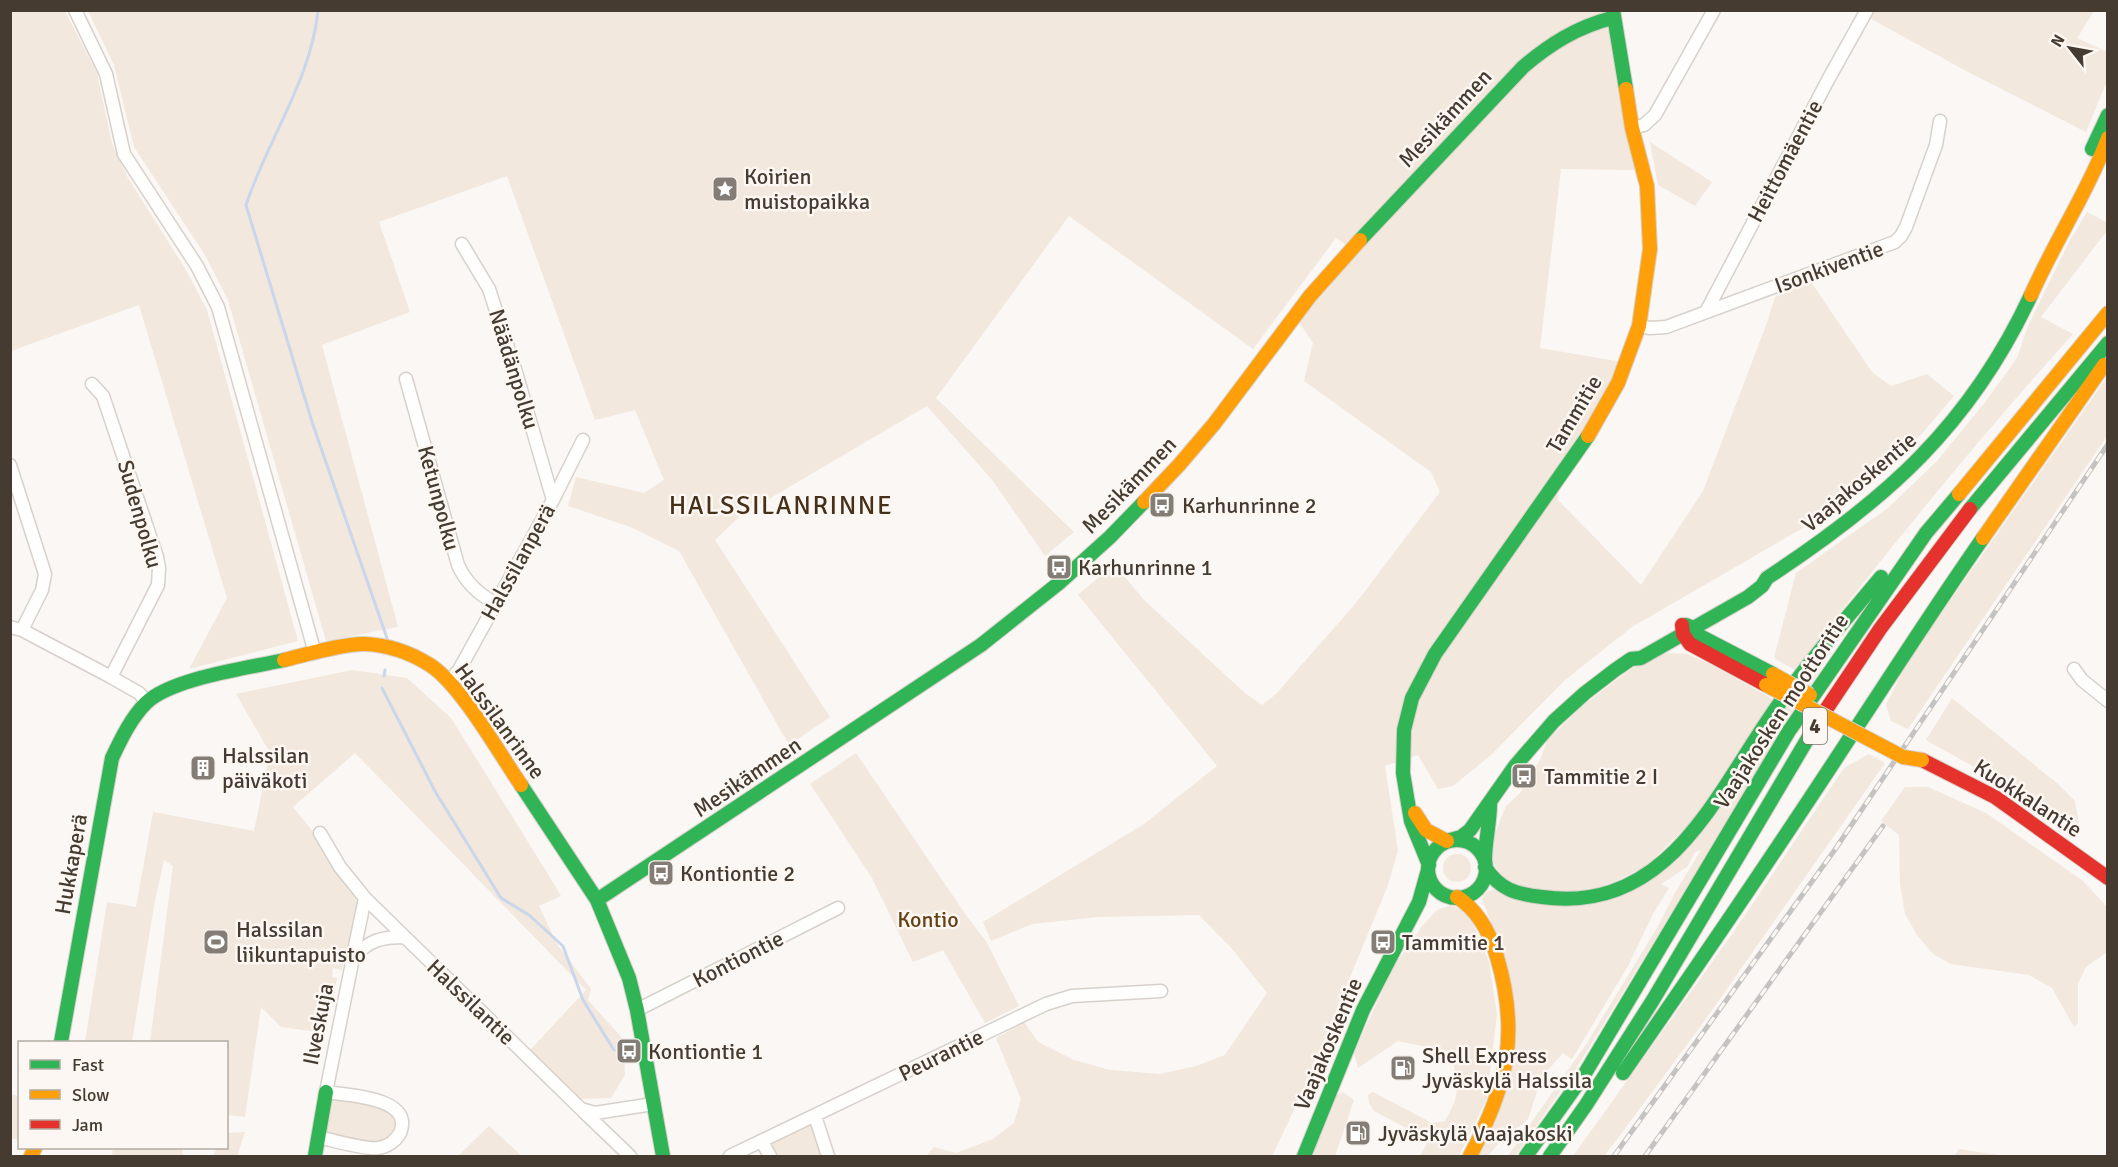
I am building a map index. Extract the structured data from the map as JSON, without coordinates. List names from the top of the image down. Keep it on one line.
{"streets":{"main road":["Mesikämmen","Tammitie","Vaajakoskentie","Vaajakosken moottoritie","Halssilanrinne","4","Kuokkalantie","Hukkaperä","Ilveskuja"],"street":["Heittomäentie","Isonkiventie","Näädänpolku","Ketunpolku","Sudenpolku","Halssilanperä","Kontiontie","Halssilantie","Peurantie"]},"crossings":[["Mesikämmen","Tammitie"],["Mesikämmen","Halssilanrinne"],["Heittomäentie","Isonkiventie"],["Isonkiventie","Tammitie"],["Näädänpolku","Halssilanperä"],["Tammitie","Vaajakoskentie"],["Vaajakoskentie","Kuokkalantie"],["Ketunpolku","Halssilanperä"],["Halssilanperä","Halssilanrinne"],["Halssilanrinne","Hukkaperä"],["Halssilanrinne","Kontiontie"],["Halssilantie","Ilveskuja"]],"districts":["HALSSILANRINNE"],"parks":["Kontio"],"places":{"place":["Koirien muistopaikka"],"bus stop":["Karhunrinne 2","Karhunrinne 1","Tammitie 2 I","Kontiontie 2","Tammitie 1","Kontiontie 1"],"building":["Halssilan päiväkoti"],"sports":["Halssilan liikuntapuisto"],"fuel station":["Shell Express Jyväskylä Halssila","Jyväskylä Vaajakoski"]},"legend":["Fast","Slow","Jam"],"north":"top left"}
